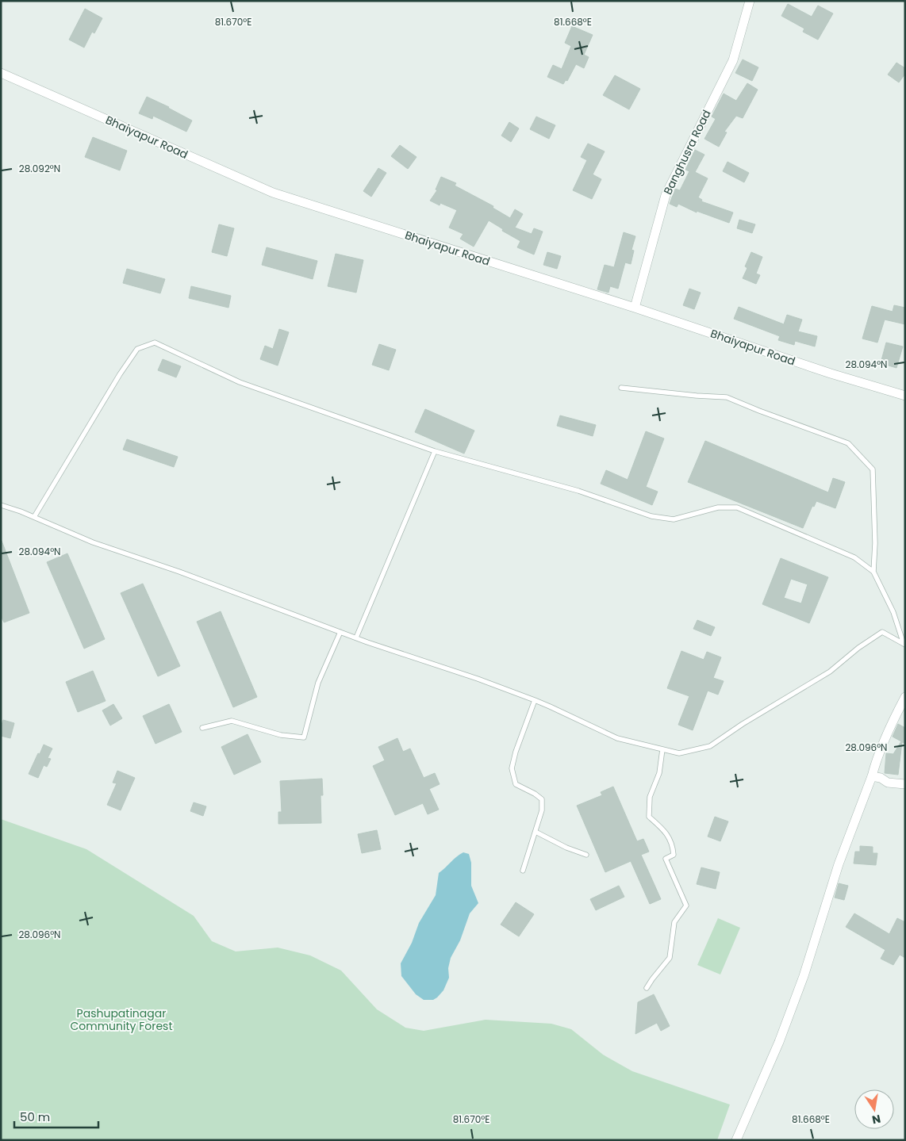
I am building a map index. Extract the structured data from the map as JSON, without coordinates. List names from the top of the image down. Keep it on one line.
{"streets":{"street":["Bhaiyapur Road","Banghusra Road"]},"crossings":[["Bhaiyapur Road","Banghusra Road"]],"parks":["Pashupatinagar Community Forest"],"scale_bar":"50 m","north":"bottom","coordinates":["81.670°E","81.668°E","28.092°N","28.094°N","28.096°N"]}
